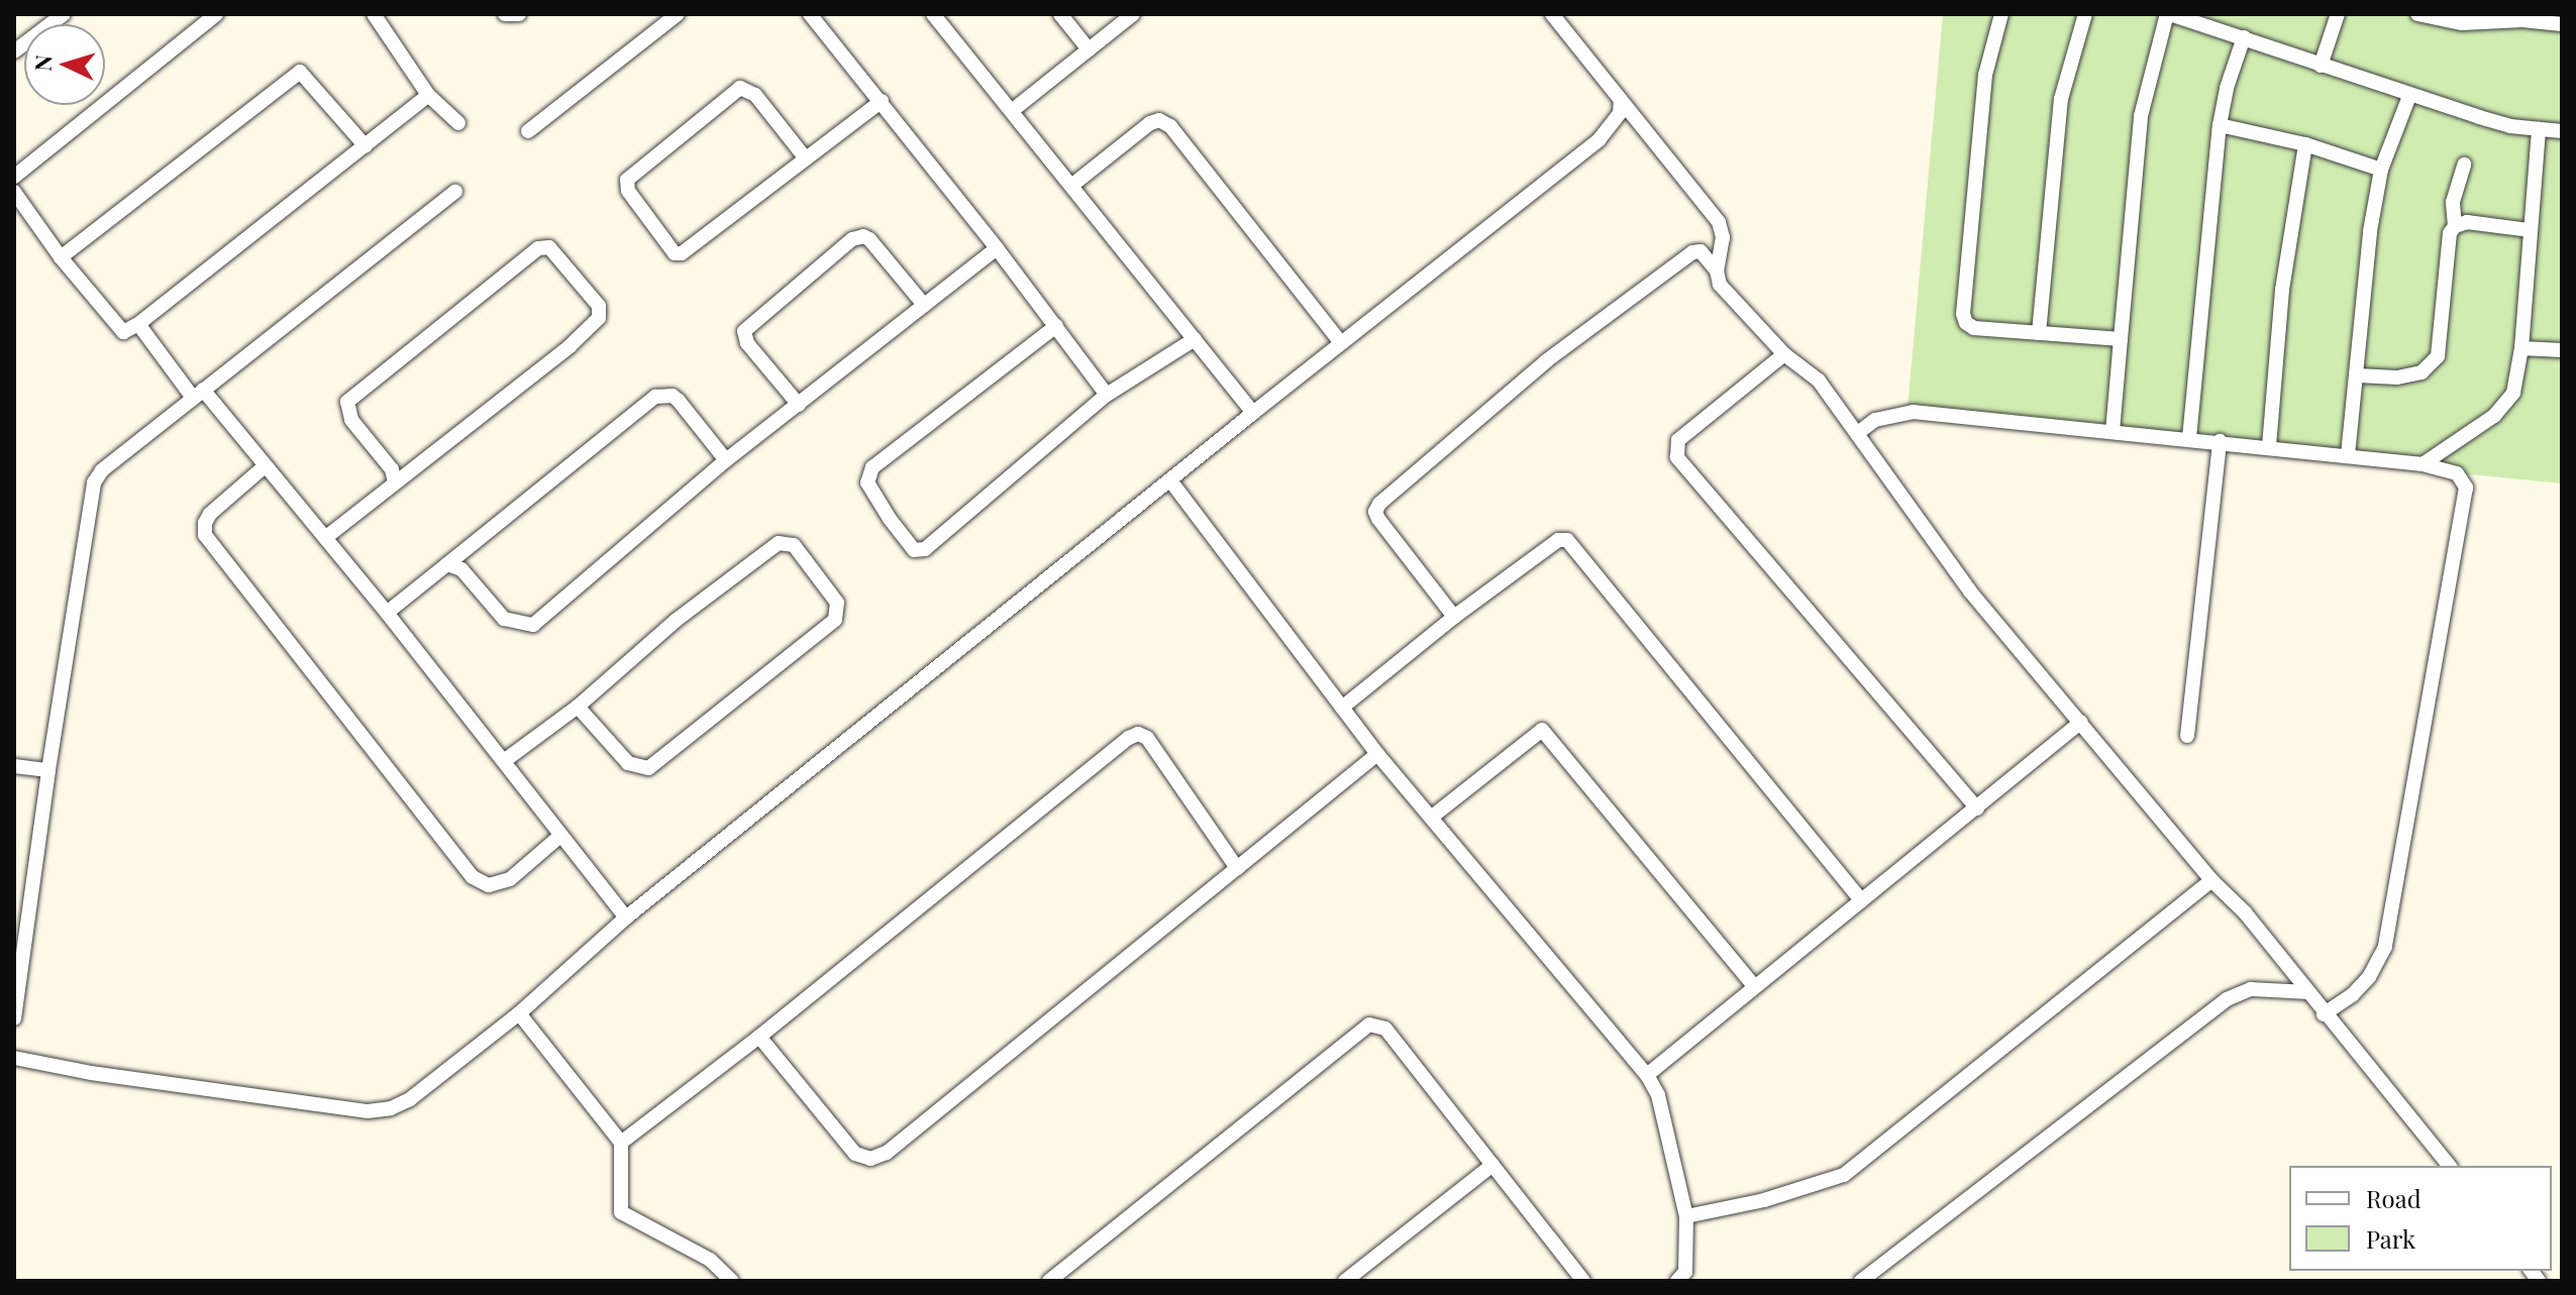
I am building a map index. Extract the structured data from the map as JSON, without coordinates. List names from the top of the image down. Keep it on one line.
{"legend":["Road","Park"],"north":"left"}
